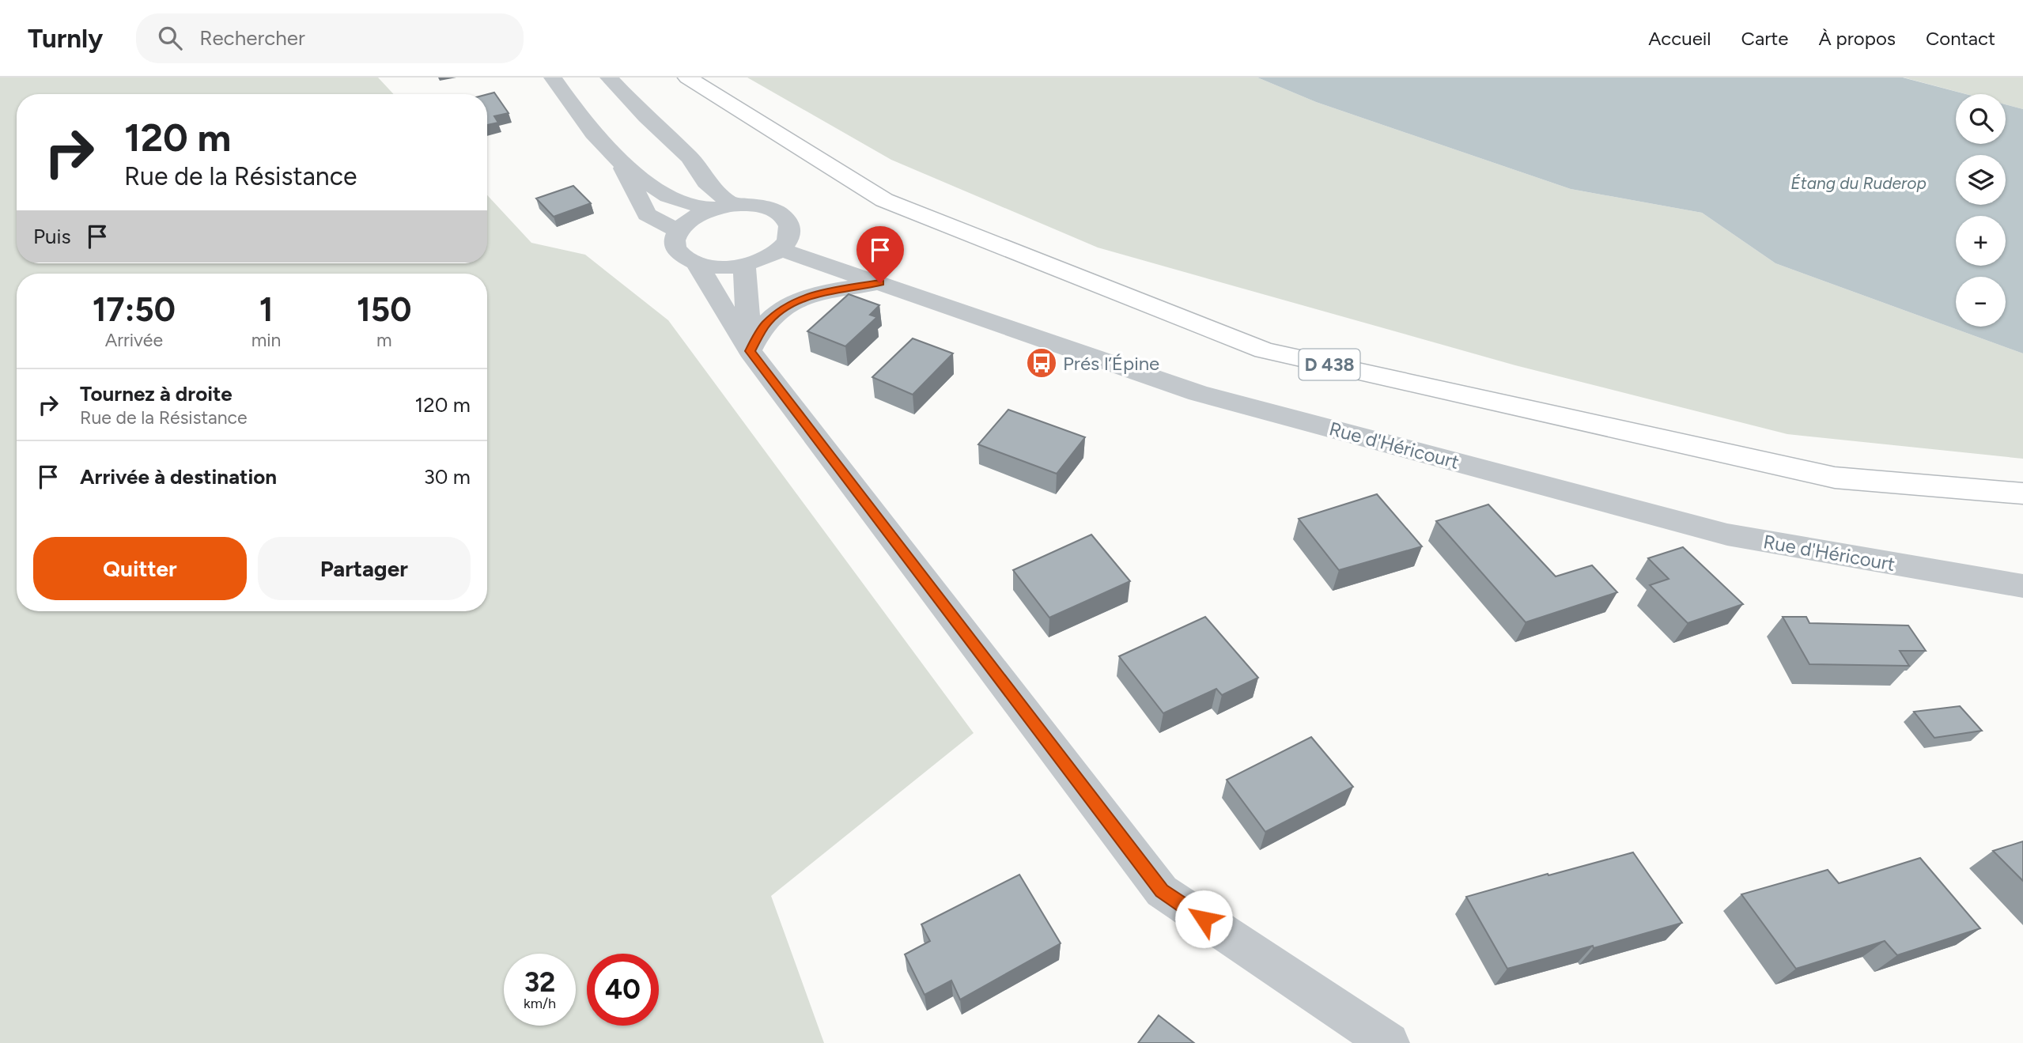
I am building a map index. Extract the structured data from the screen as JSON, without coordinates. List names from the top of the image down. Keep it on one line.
{"streets":{"main road":["D 438"],"street":["Rue d'Héricourt"]},"water":["Étang du Ruderop"],"places":{"bus stop":["Prés l’Épine"]},"page":{"header":"Turnly","search":"Rechercher","nav":["Accueil","Carte","À propos","Contact"],"map_buttons":["+","−"],"turn":["120 m","Rue de la Résistance"],"then":"Puis","eta":["17:50","Arrivée","1","min","150","m"],"list":[{"name":"Tournez à droite","note":"Rue de la Résistance","value":"120 m"},{"name":"Arrivée à destination","value":"30 m"}],"buttons":["Quitter","Partager"],"speed":"32 km/h","limit":"40"}}
